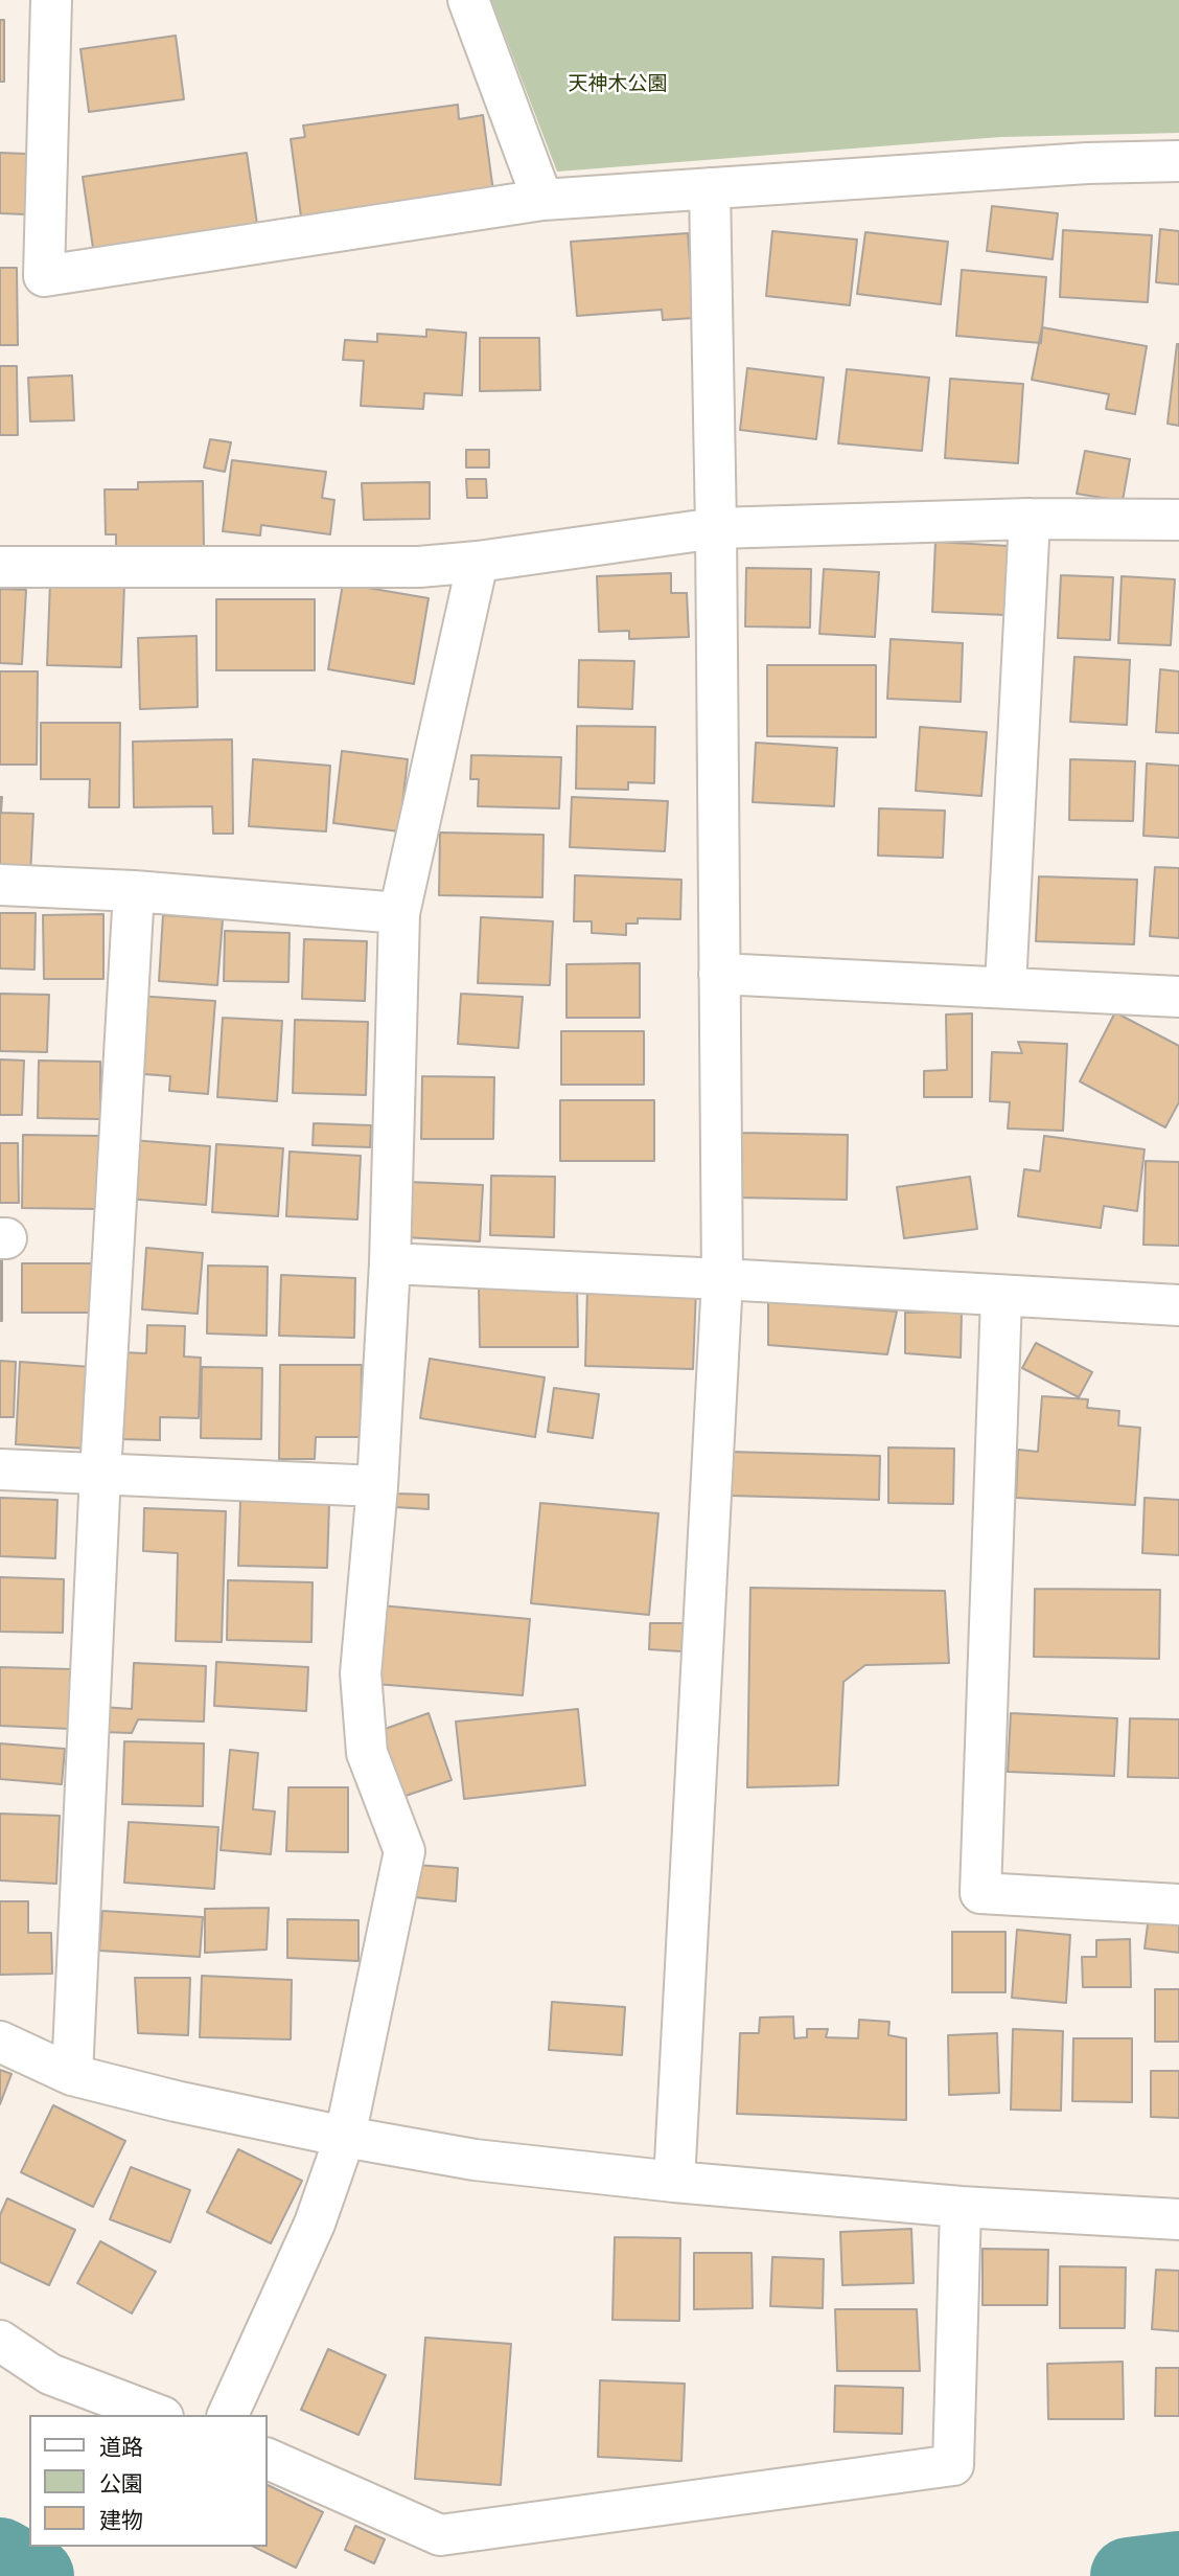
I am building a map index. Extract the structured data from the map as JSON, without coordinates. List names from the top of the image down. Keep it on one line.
{"parks":["天神木公園"],"legend":["道路","公園","建物"]}
